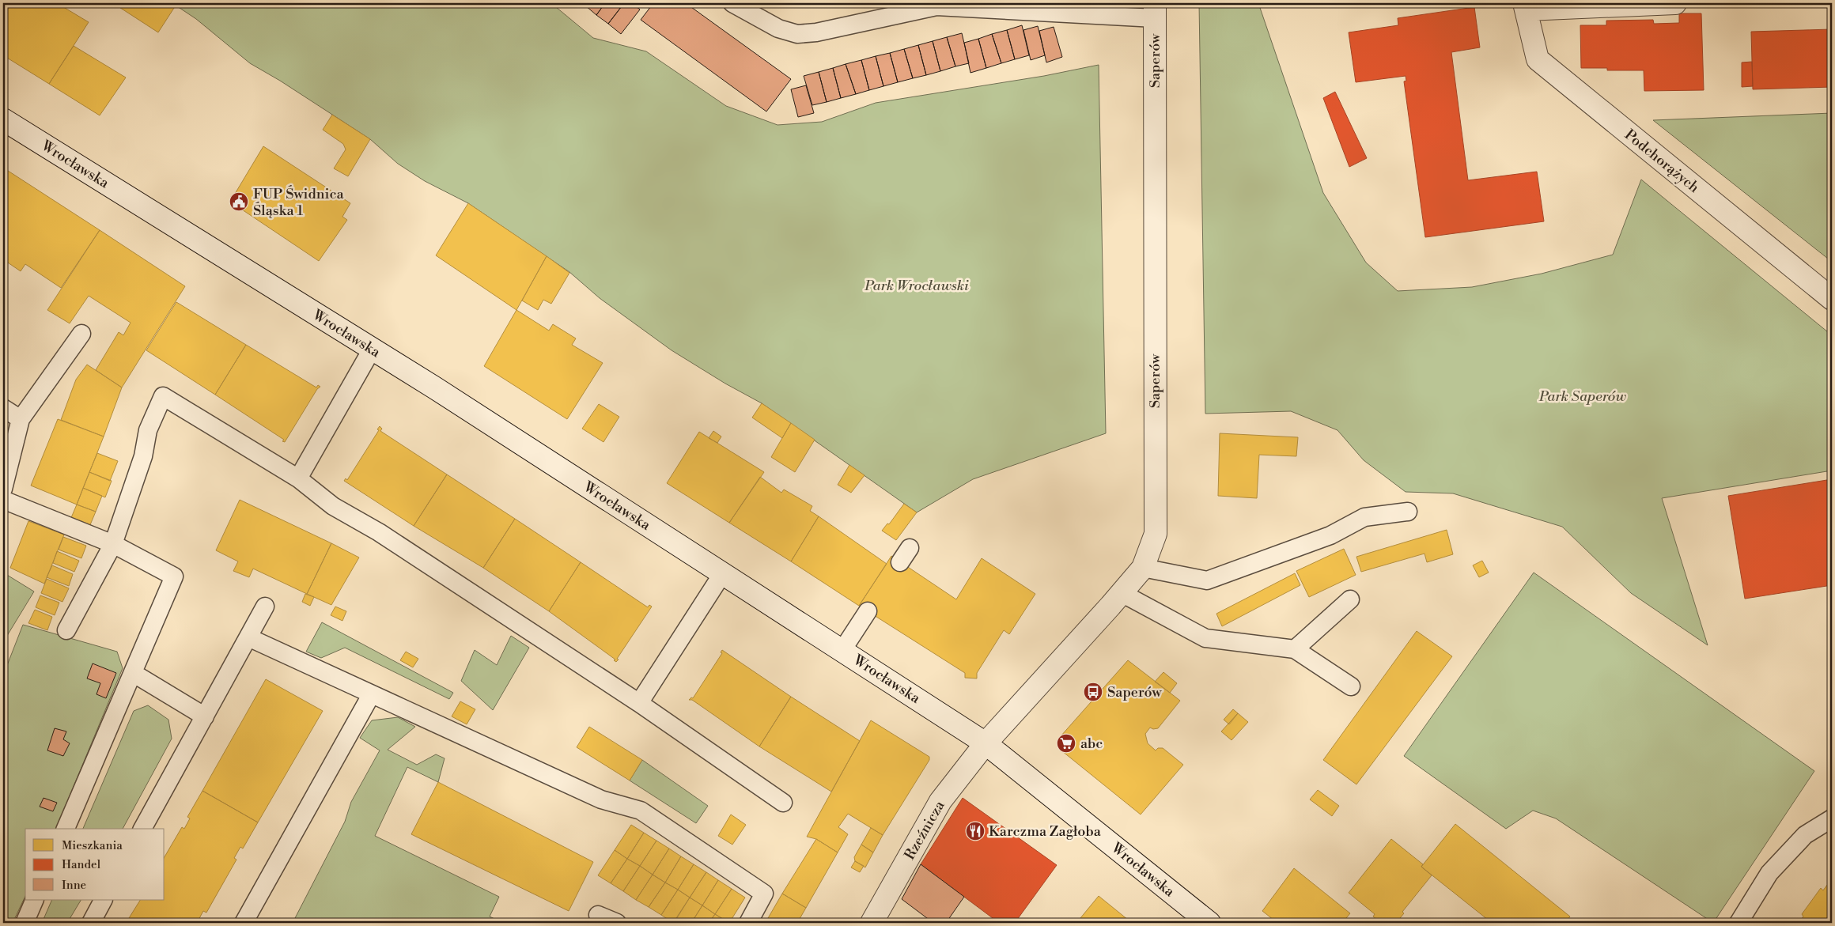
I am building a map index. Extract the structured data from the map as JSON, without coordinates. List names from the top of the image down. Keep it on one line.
{"streets":{"street":["Saperów","Podchorążych","Wrocławska","Rzeźnicza"]},"crossings":[["Saperów","Wrocławska"],["Saperów","Rzeźnicza"],["Wrocławska","Rzeźnicza"]],"parks":["Park Wrocławski","Park Saperów"],"places":{"public building":["FUP Świdnica Śląska 1"],"bus stop":["Saperów"],"supermarket":["abc"],"restaurant":["Karczma Zagłoba"]},"legend":["Mieszkania","Handel","Inne"]}
